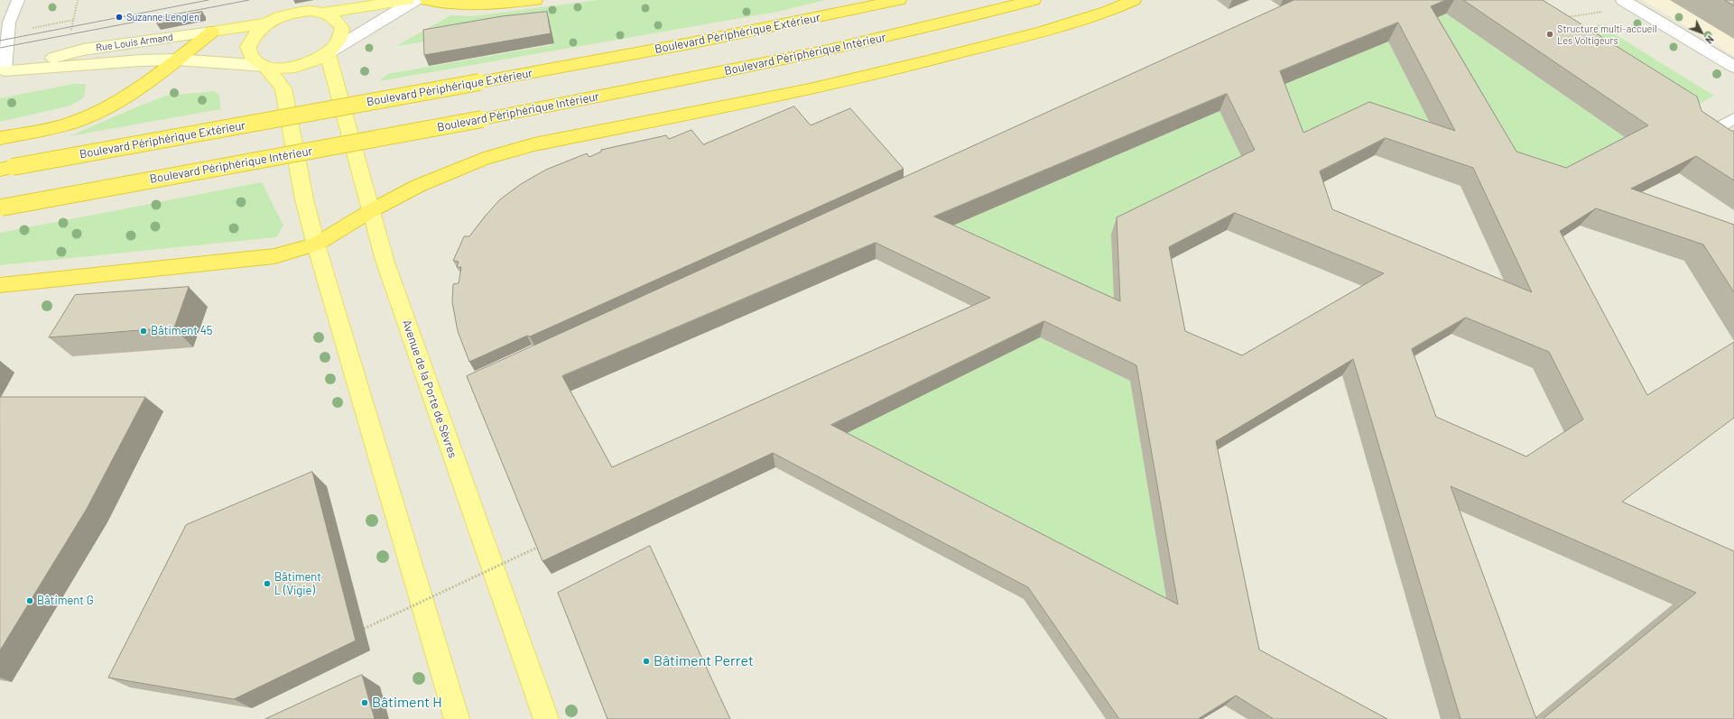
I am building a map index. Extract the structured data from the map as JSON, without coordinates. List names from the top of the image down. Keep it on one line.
{"streets":{"highway":["Boulevard Périphérique Extérieur","Boulevard Périphérique Intérieur"],"main road":["Rue Louis Armand","Avenue de la Porte de Sèvres"]},"crossings":[["Rue Louis Armand","Avenue de la Porte de Sèvres"]],"places":["Suzanne Lenglen","Structure multi-accueil Les Voltigeurs","Bâtiment 45","Bâtiment L (Vigie)","Bâtiment G","Bâtiment Perret","Bâtiment H"],"north":"bottom right"}
